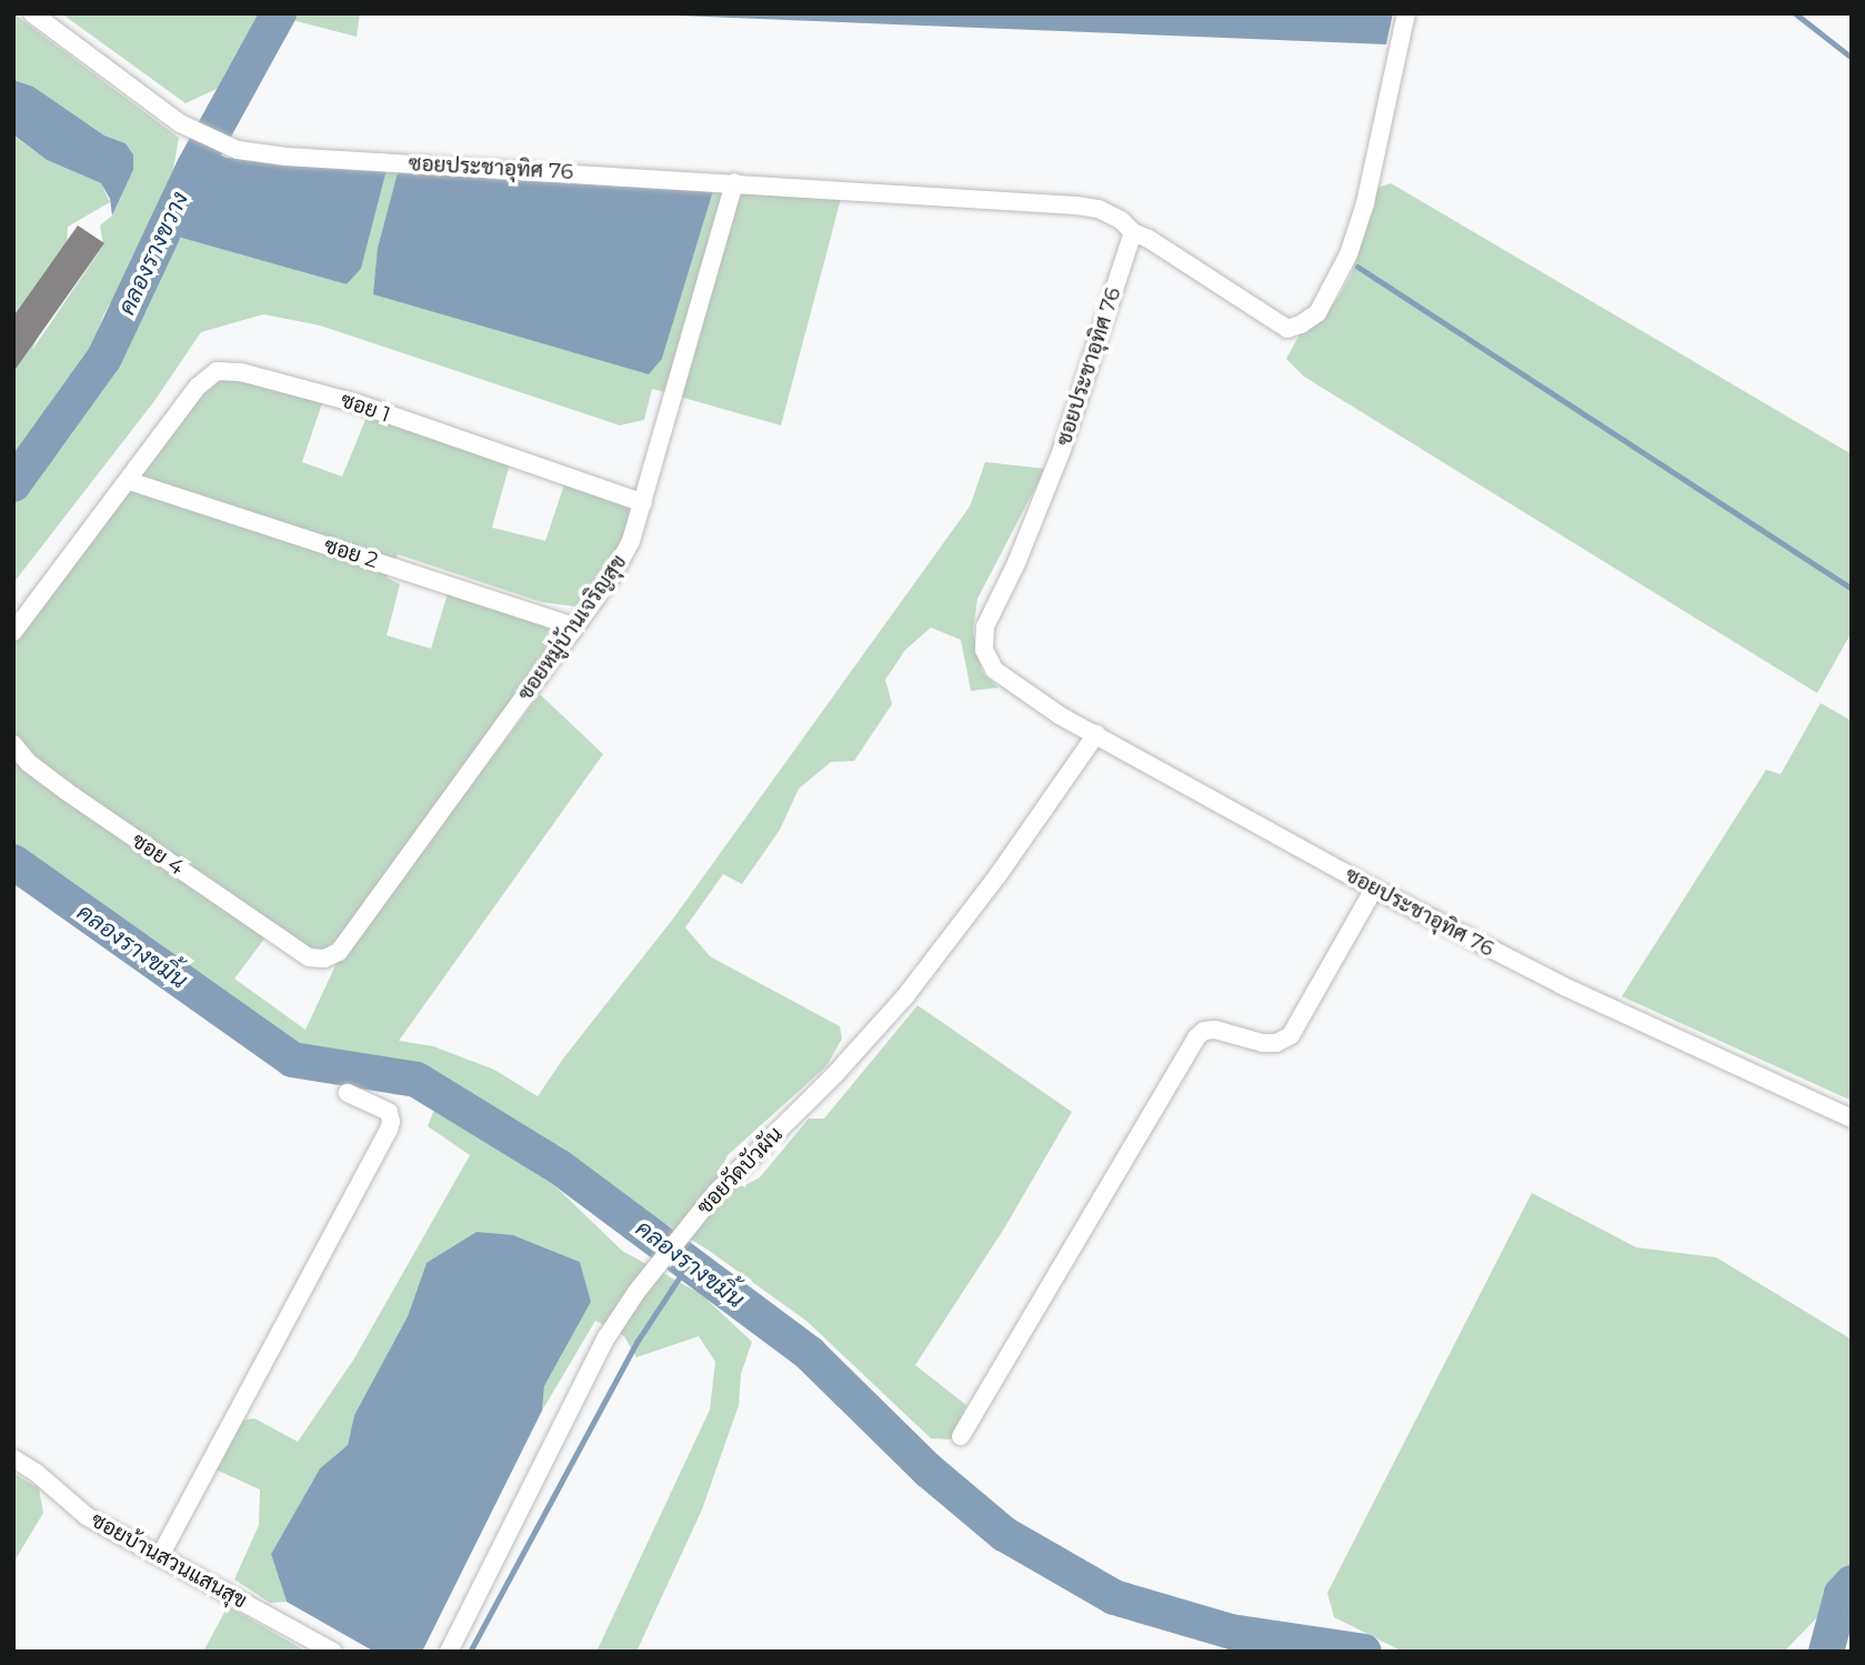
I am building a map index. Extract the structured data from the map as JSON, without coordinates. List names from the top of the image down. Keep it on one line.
{"streets":{"street":["ซอยประชาอุทิศ 76","ซอย 1","ซอย 2","ซอยหมู่บ้านเจริญสุข","ซอย 4","ซอยวัดบัวผัน","ซอยบ้านสวนแสนสุข"]},"crossings":[["ซอยประชาอุทิศ 76","ซอยหมู่บ้านเจริญสุข"],["ซอยประชาอุทิศ 76","ซอยวัดบัวผัน"],["ซอย 1","ซอย 2"],["ซอย 1","ซอยหมู่บ้านเจริญสุข"],["ซอย 2","ซอยหมู่บ้านเจริญสุข"],["ซอยหมู่บ้านเจริญสุข","ซอย 4"]],"water":["คลองรางขวาง","คลองรางขมิ้น"]}
